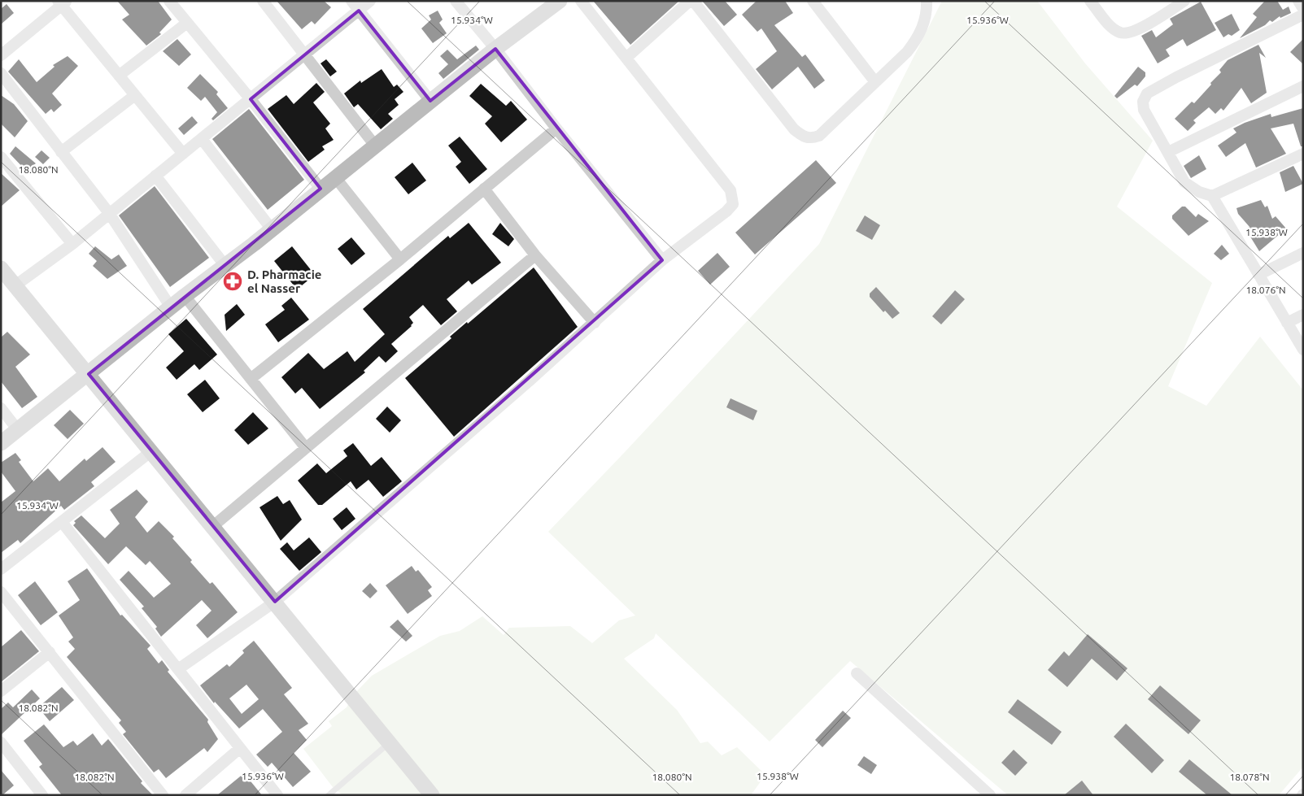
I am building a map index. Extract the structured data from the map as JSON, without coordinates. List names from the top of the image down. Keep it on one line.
{"places":{"pharmacy":["D. Pharmacie el Nasser"]},"coordinates":["15.936°W","15.934°W","18.080°N","15.938°W","18.076°N","18.082°N","18.078°N"]}
